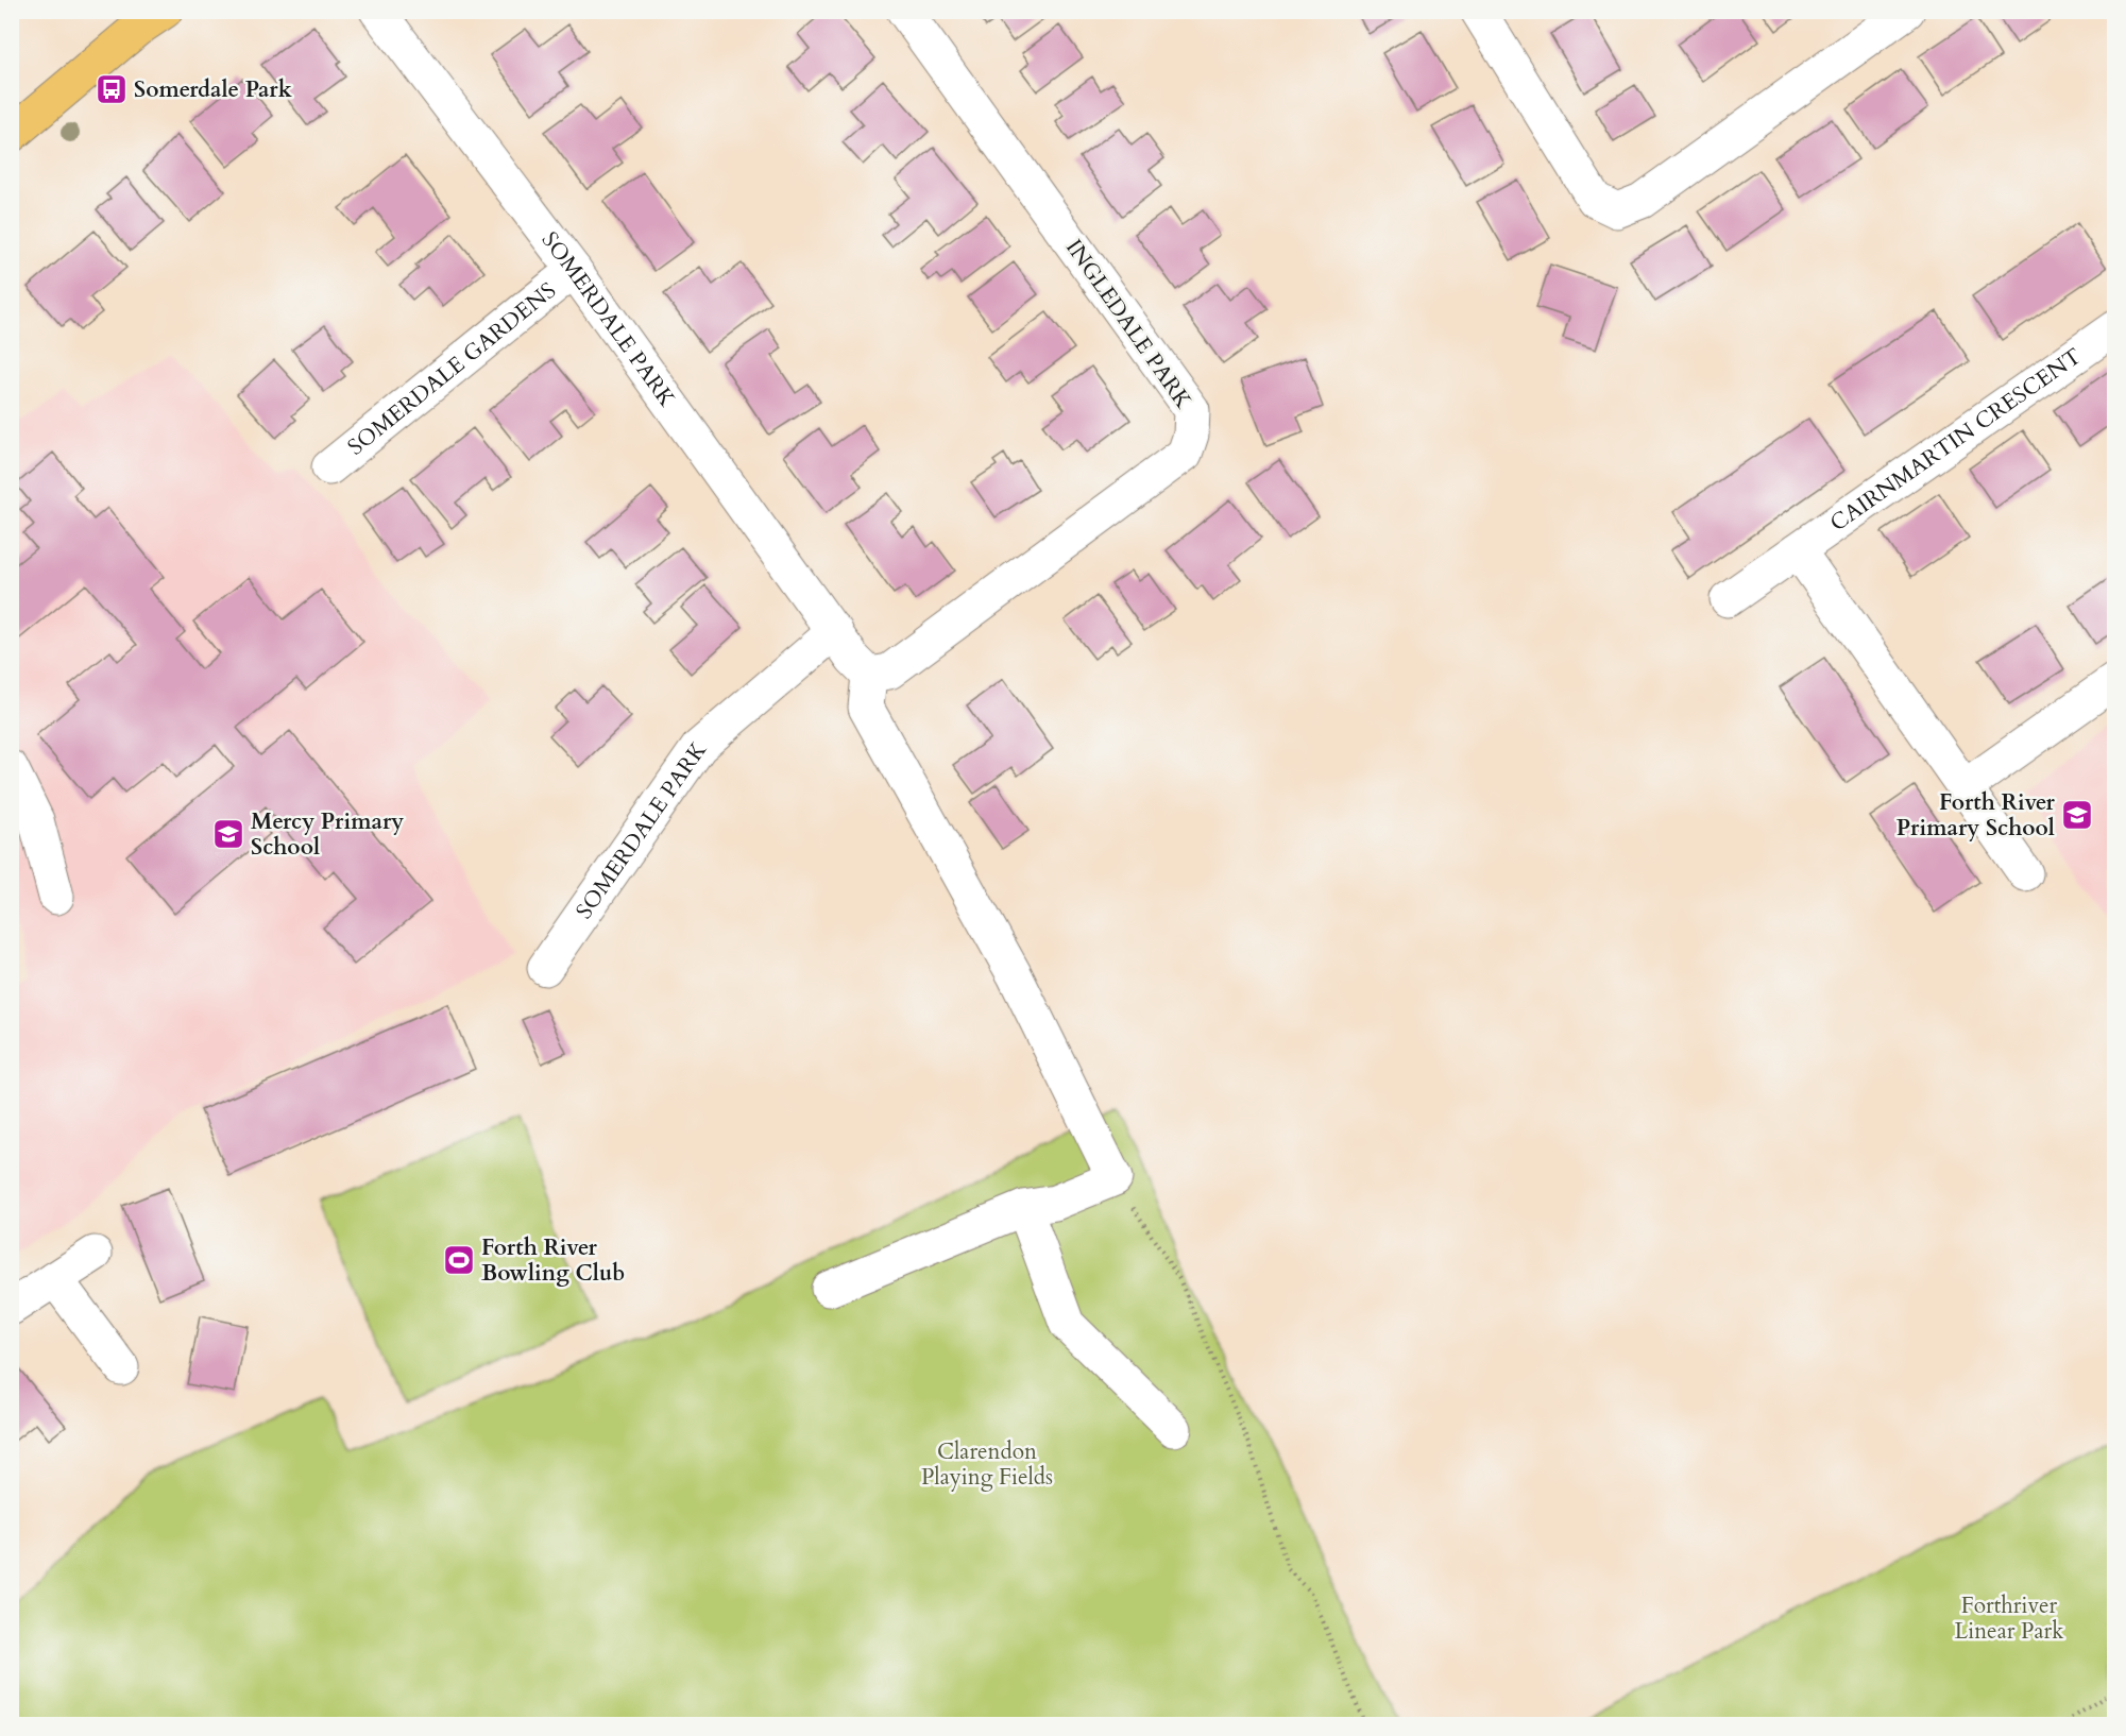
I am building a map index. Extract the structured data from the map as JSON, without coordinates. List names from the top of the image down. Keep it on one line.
{"streets":{"street":["SOMERDALE PARK","INGLEDALE PARK","SOMERDALE GARDENS","CAIRNMARTIN CRESCENT"]},"crossings":[["SOMERDALE PARK","INGLEDALE PARK"],["SOMERDALE PARK","SOMERDALE GARDENS"]],"parks":["Clarendon Playing Fields","Forthriver Linear Park"],"places":{"bus stop":["Somerdale Park"],"school or university":["Forth River Primary School","Mercy Primary School"],"sports":["Forth River Bowling Club"]}}
